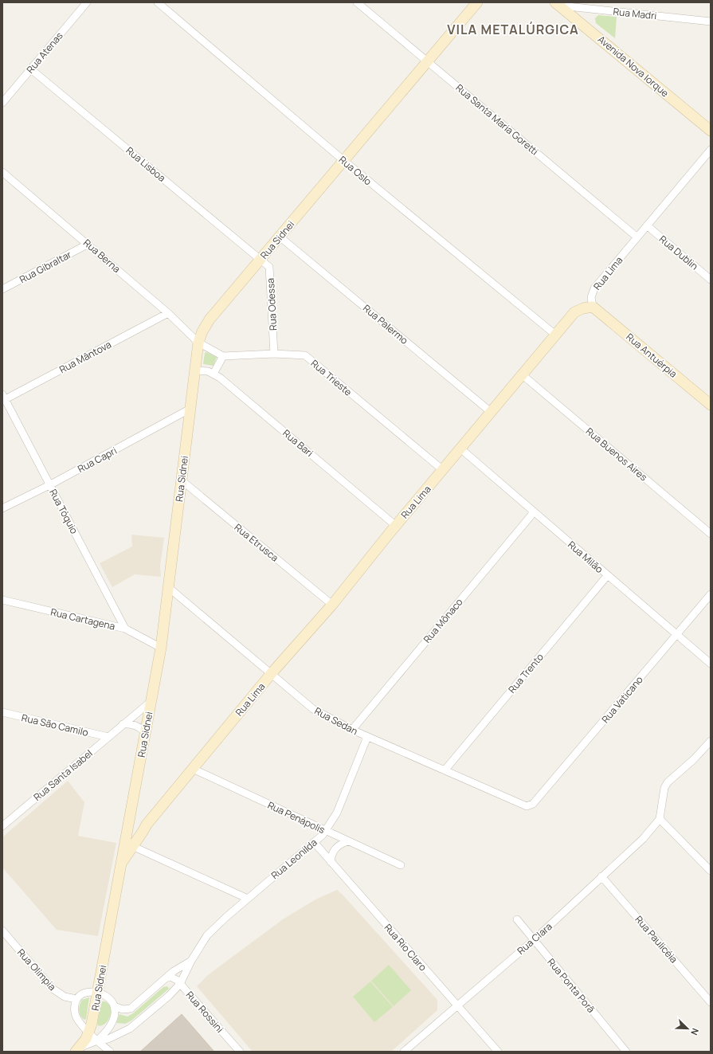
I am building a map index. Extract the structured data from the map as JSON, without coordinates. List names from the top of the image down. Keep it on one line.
{"streets":{"main road":["Avenida Nova Iorque","Rua Sidnei","Rua Lima","Rua Antuérpia"],"street":["Rua Madri","Rua Atenas","Rua Santa Maria Goretti","Rua Lisboa","Rua Oslo","Rua Dublin","Rua Berna","Rua Gibraltar","Rua Odessa","Rua Palermo","Rua Mântova","Rua Trieste","Rua Bari","Rua Buenos Aires","Rua Capri","Rua Tóquio","Rua Etrusca","Rua Milão","Rua Cartagena","Rua Mônaco","Rua Trento","Rua Vaticano","Rua Sedan","Rua São Camilo","Rua Santa Isabel","Rua Penápolis","Rua Leonilda","Rua Clara","Rua Paulicéia","Rua Rio Claro","Rua Olímpia","Rua Ponta Porã","Rua Rossini"]},"crossings":[["Rua Madri","Avenida Nova Iorque"],["Rua Atenas","Rua Lisboa"],["Rua Santa Maria Goretti","Rua Sidnei"],["Rua Santa Maria Goretti","Rua Lima"],["Rua Lisboa","Rua Sidnei"],["Rua Lisboa","Rua Odessa"],["Rua Oslo","Rua Sidnei"],["Rua Oslo","Rua Lima"],["Rua Sidnei","Rua Berna"],["Rua Sidnei","Rua Lima"],["Rua Sidnei","Rua Odessa"],["Rua Sidnei","Rua Palermo"],["Rua Sidnei","Rua Bari"],["Rua Sidnei","Rua Capri"],["Rua Sidnei","Rua Etrusca"],["Rua Sidnei","Rua Cartagena"],["Rua Sidnei","Rua Sedan"],["Rua Sidnei","Rua Santa Isabel"],["Rua Sidnei","Rua Leonilda"],["Rua Dublin","Rua Lima"],["Rua Berna","Rua Gibraltar"],["Rua Berna","Rua Mântova"],["Rua Lima","Rua Palermo"],["Rua Lima","Rua Antuérpia"],["Rua Lima","Rua Trieste"],["Rua Lima","Rua Bari"],["Rua Lima","Rua Buenos Aires"],["Rua Lima","Rua Etrusca"],["Rua Lima","Rua Milão"],["Rua Lima","Rua Sedan"],["Rua Lima","Rua Penápolis"],["Rua Odessa","Rua Trieste"],["Rua Mântova","Rua Tóquio"],["Rua Capri","Rua Tóquio"],["Rua Tóquio","Rua Cartagena"],["Rua Milão","Rua Mônaco"],["Rua Milão","Rua Trento"],["Rua Milão","Rua Vaticano"],["Rua Mônaco","Rua Sedan"],["Rua Trento","Rua Sedan"],["Rua Vaticano","Rua Sedan"],["Rua Sedan","Rua Leonilda"],["Rua São Camilo","Rua Santa Isabel"],["Rua Penápolis","Rua Leonilda"],["Rua Leonilda","Rua Rio Claro"],["Rua Leonilda","Rua Rossini"],["Rua Clara","Rua Paulicéia"],["Rua Clara","Rua Rio Claro"],["Rua Clara","Rua Ponta Porã"]],"districts":["VILA METALÚRGICA"],"north":"bottom right"}
